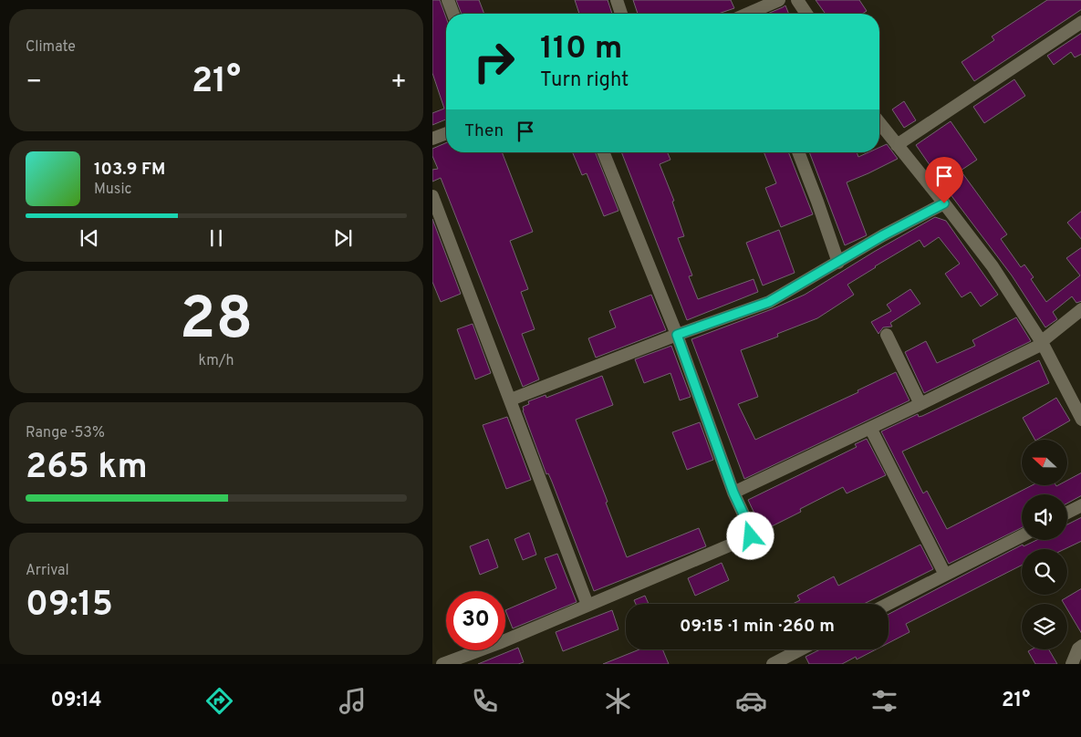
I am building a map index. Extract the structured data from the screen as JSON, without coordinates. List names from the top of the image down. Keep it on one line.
{"north":"left","page":{"tile":["Climate",["28","km/h"],["Range · 53%","265 km"],["Arrival","09:15"]],"turn":["110 m","Turn right"],"heat":["−","21°","+"],"then":"Then","song":["103.9 FM","Music"],"limit":"30","trip":"09:15 · 1 min · 260 m","tabs":["09:14","21°"]}}
